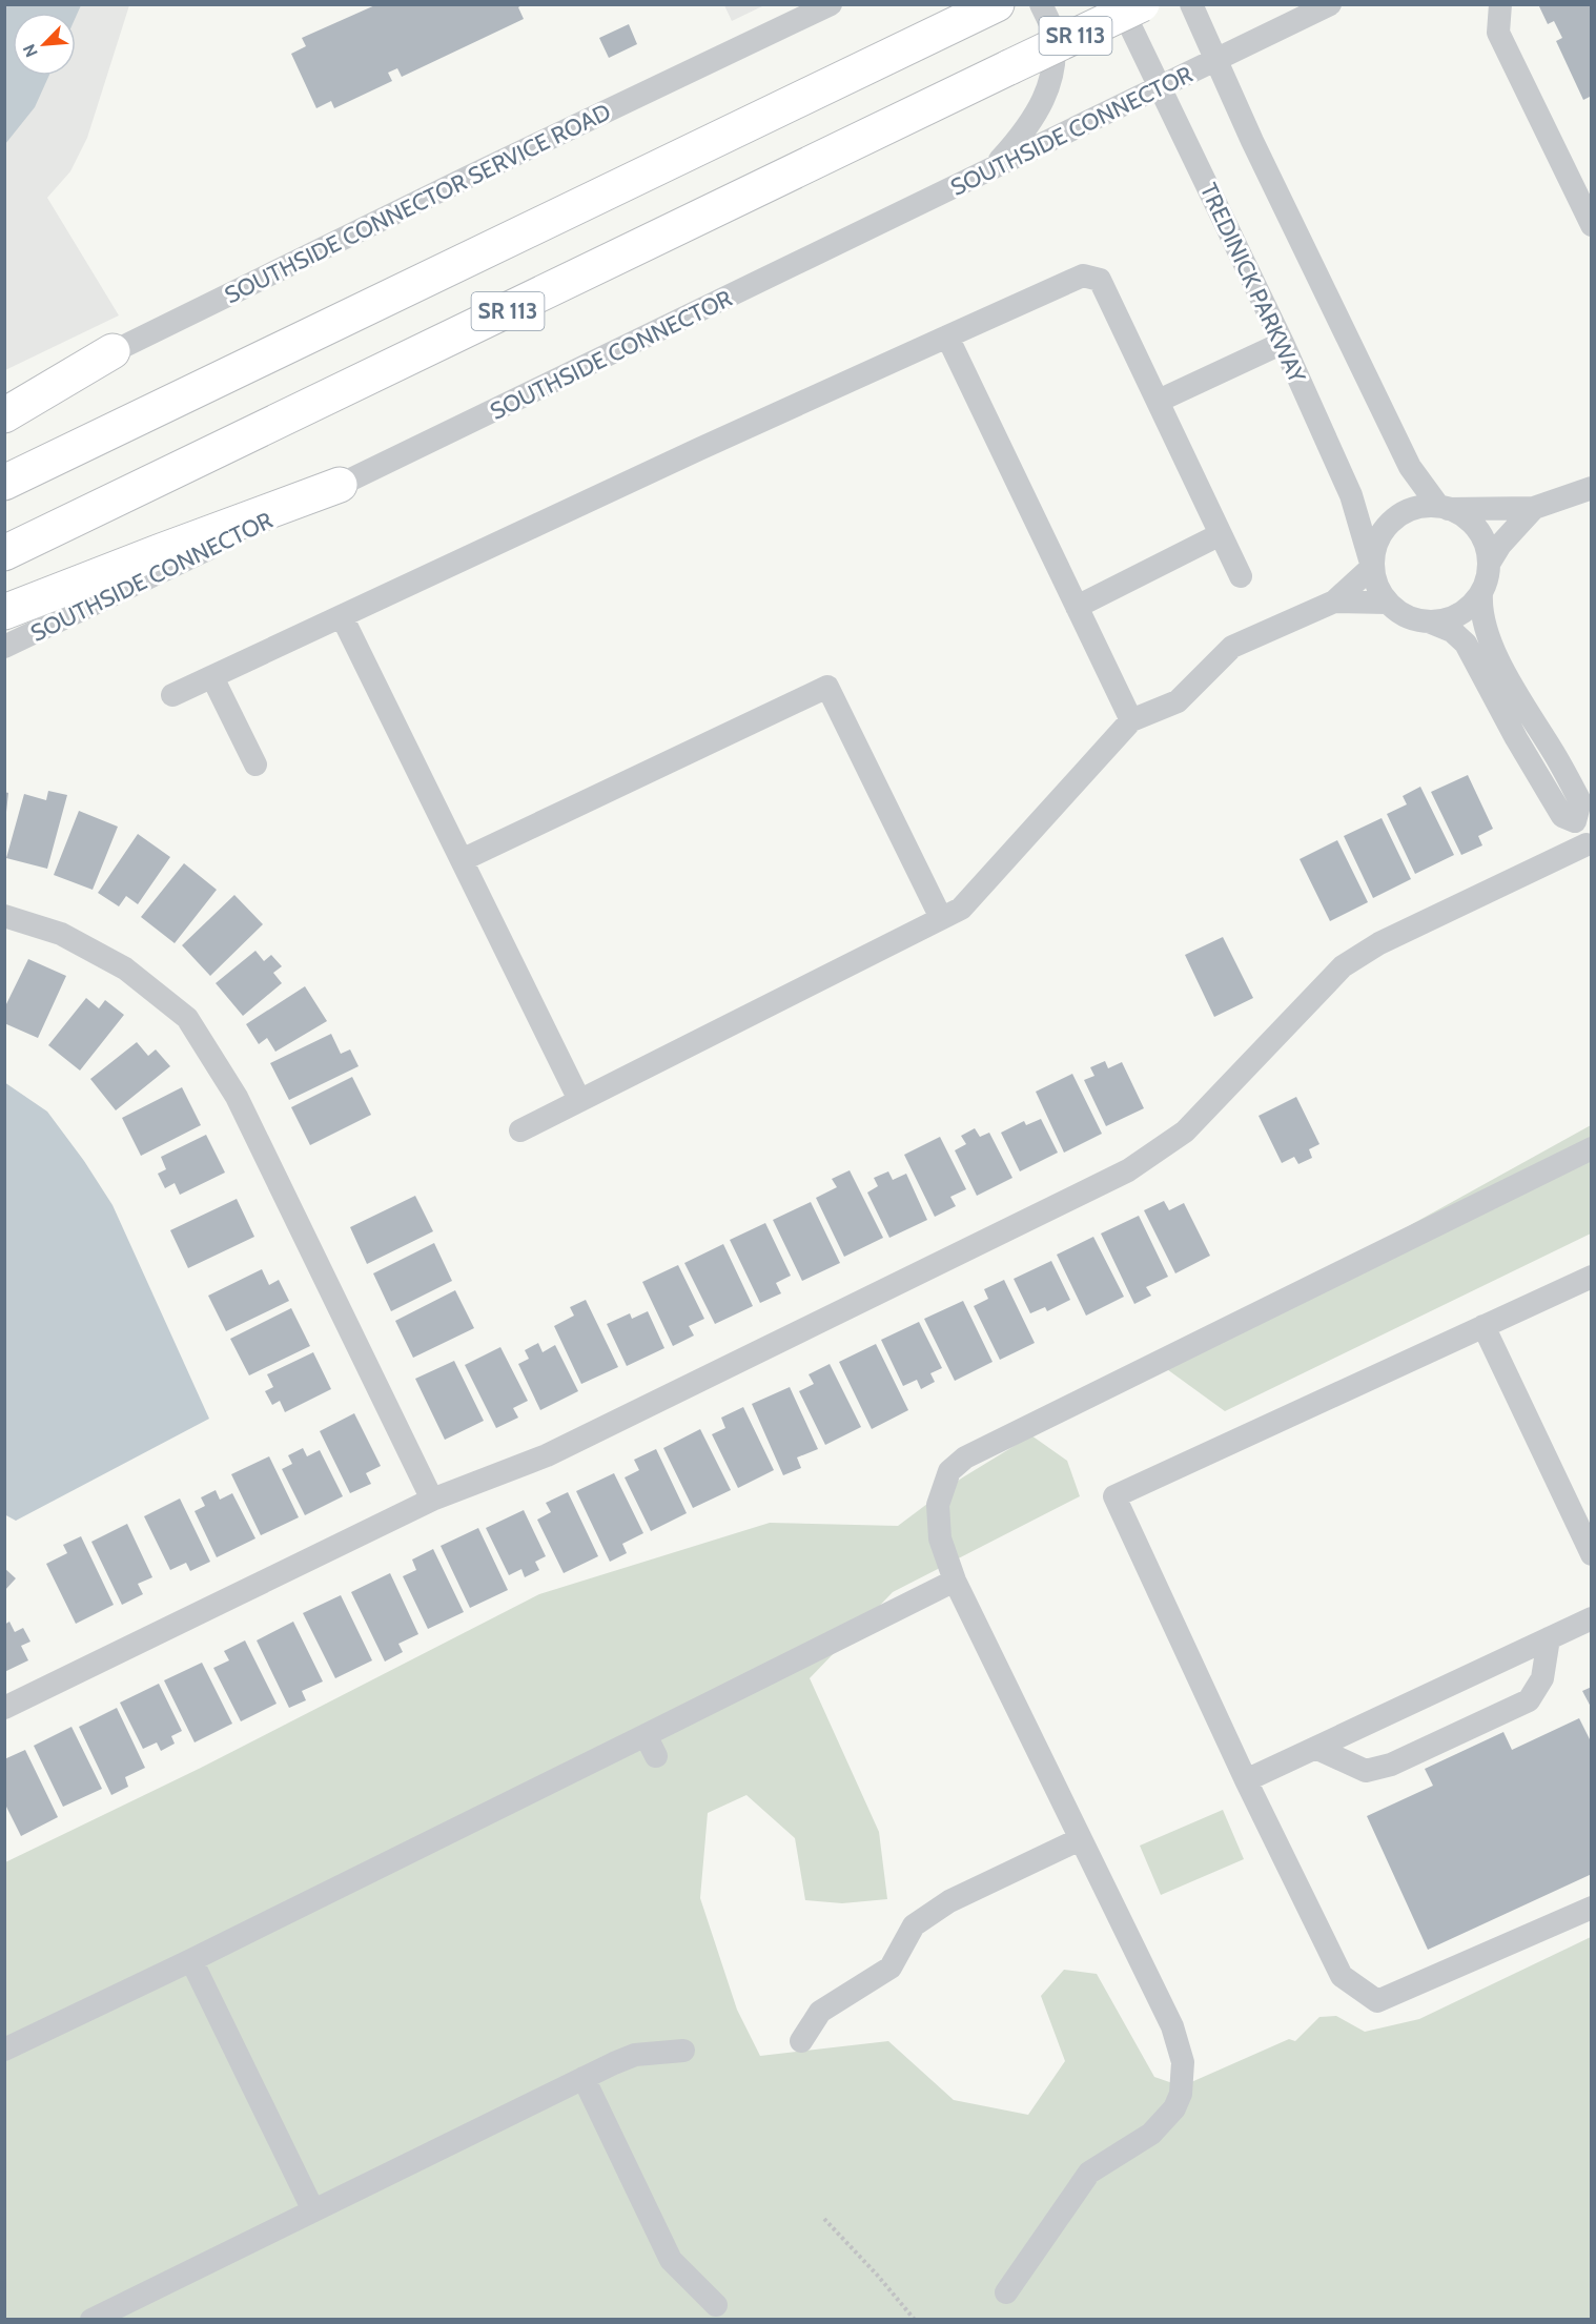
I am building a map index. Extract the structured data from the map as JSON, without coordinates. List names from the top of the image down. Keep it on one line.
{"streets":{"highway":["SR 113"],"street":["SOUTHSIDE CONNECTOR","SOUTHSIDE CONNECTOR SERVICE ROAD","TREDINICK PARKWAY"]},"crossings":[["SOUTHSIDE CONNECTOR","TREDINICK PARKWAY"]],"north":"bottom left"}
